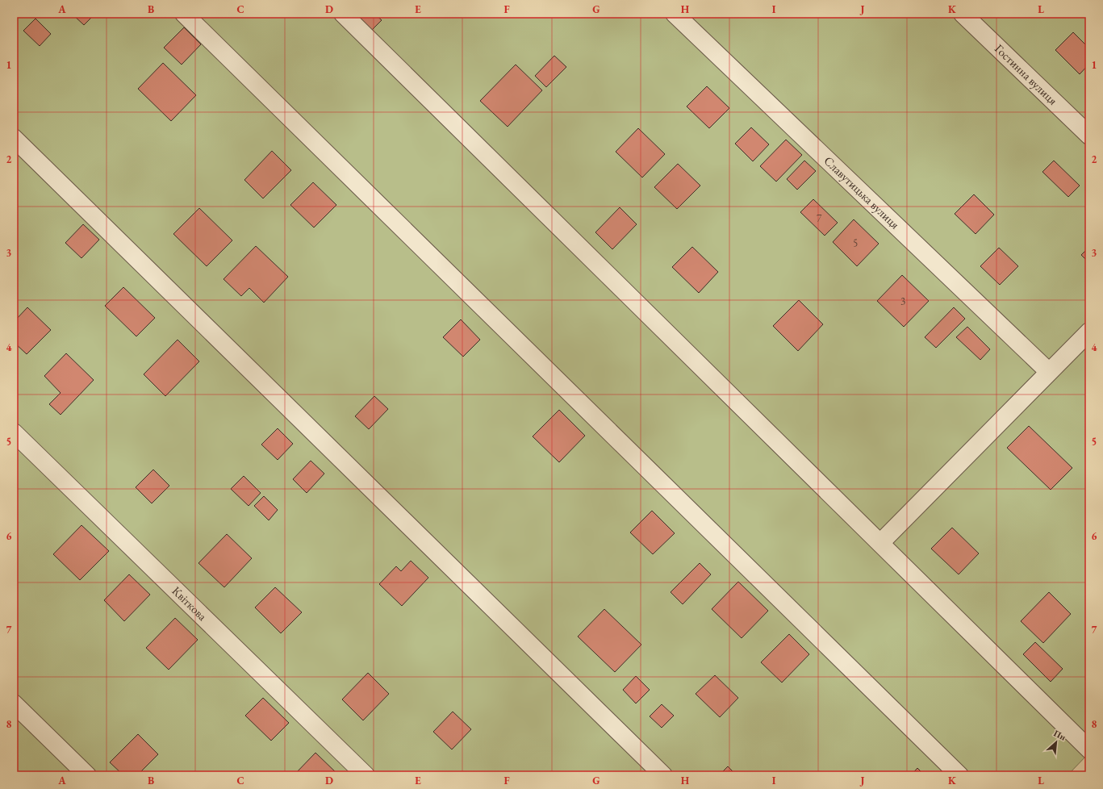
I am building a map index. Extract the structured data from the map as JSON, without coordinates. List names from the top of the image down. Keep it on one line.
{"streets":{"street":["Гостинна вулиця","Славутицька вулиця","Квіткова"]},"house_numbers":["7","5","3"],"north":"top right","grid":{"columns":["A","B","C","D","E","F","G","H","I","J","K","L"],"rows":["1","2","3","4","5","6","7","8"]}}
